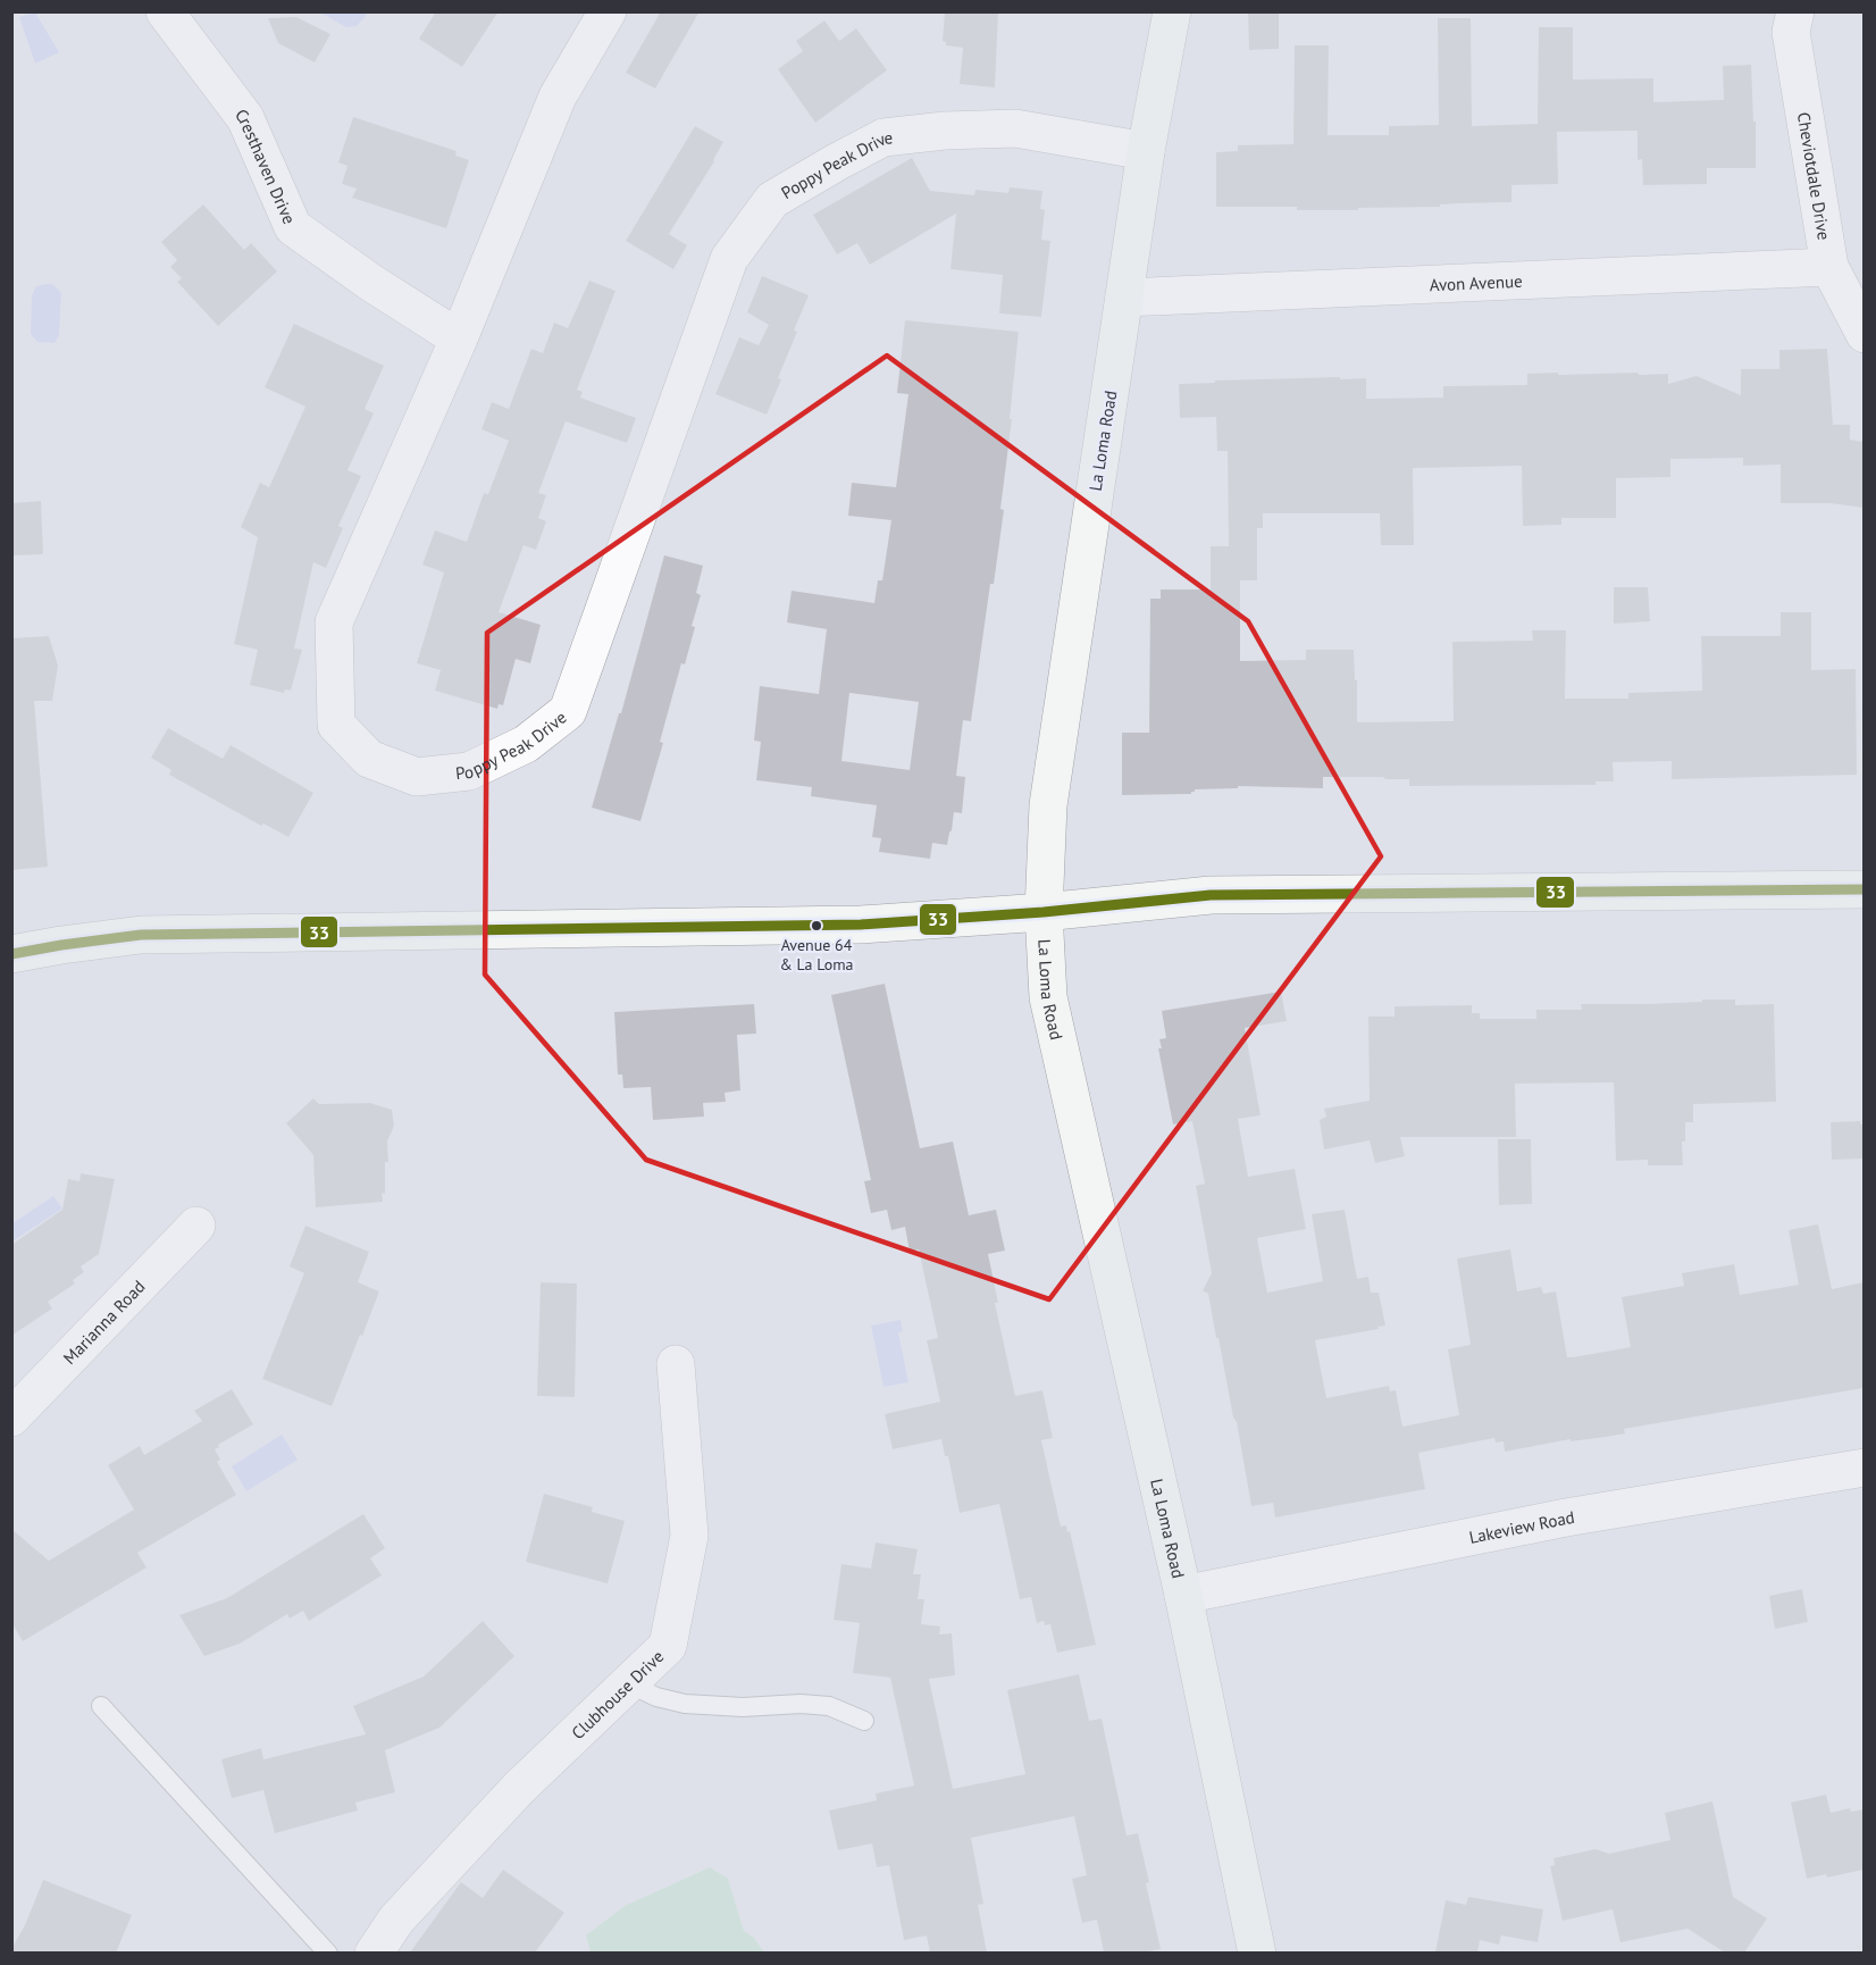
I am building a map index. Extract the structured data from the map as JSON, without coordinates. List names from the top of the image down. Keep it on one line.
{"streets":{"street":["Cresthaven Drive","Poppy Peak Drive","Cheviotdale Drive","Avon Avenue","La Loma Road","Marianna Road","Lakeview Road","Clubhouse Drive"]},"crossings":[["Cresthaven Drive","Poppy Peak Drive"],["Poppy Peak Drive","La Loma Road"],["Cheviotdale Drive","Avon Avenue"],["Avon Avenue","La Loma Road"],["La Loma Road","Lakeview Road"]],"places":["Avenue 64 & La Loma"],"lines":["transit line 33"]}
